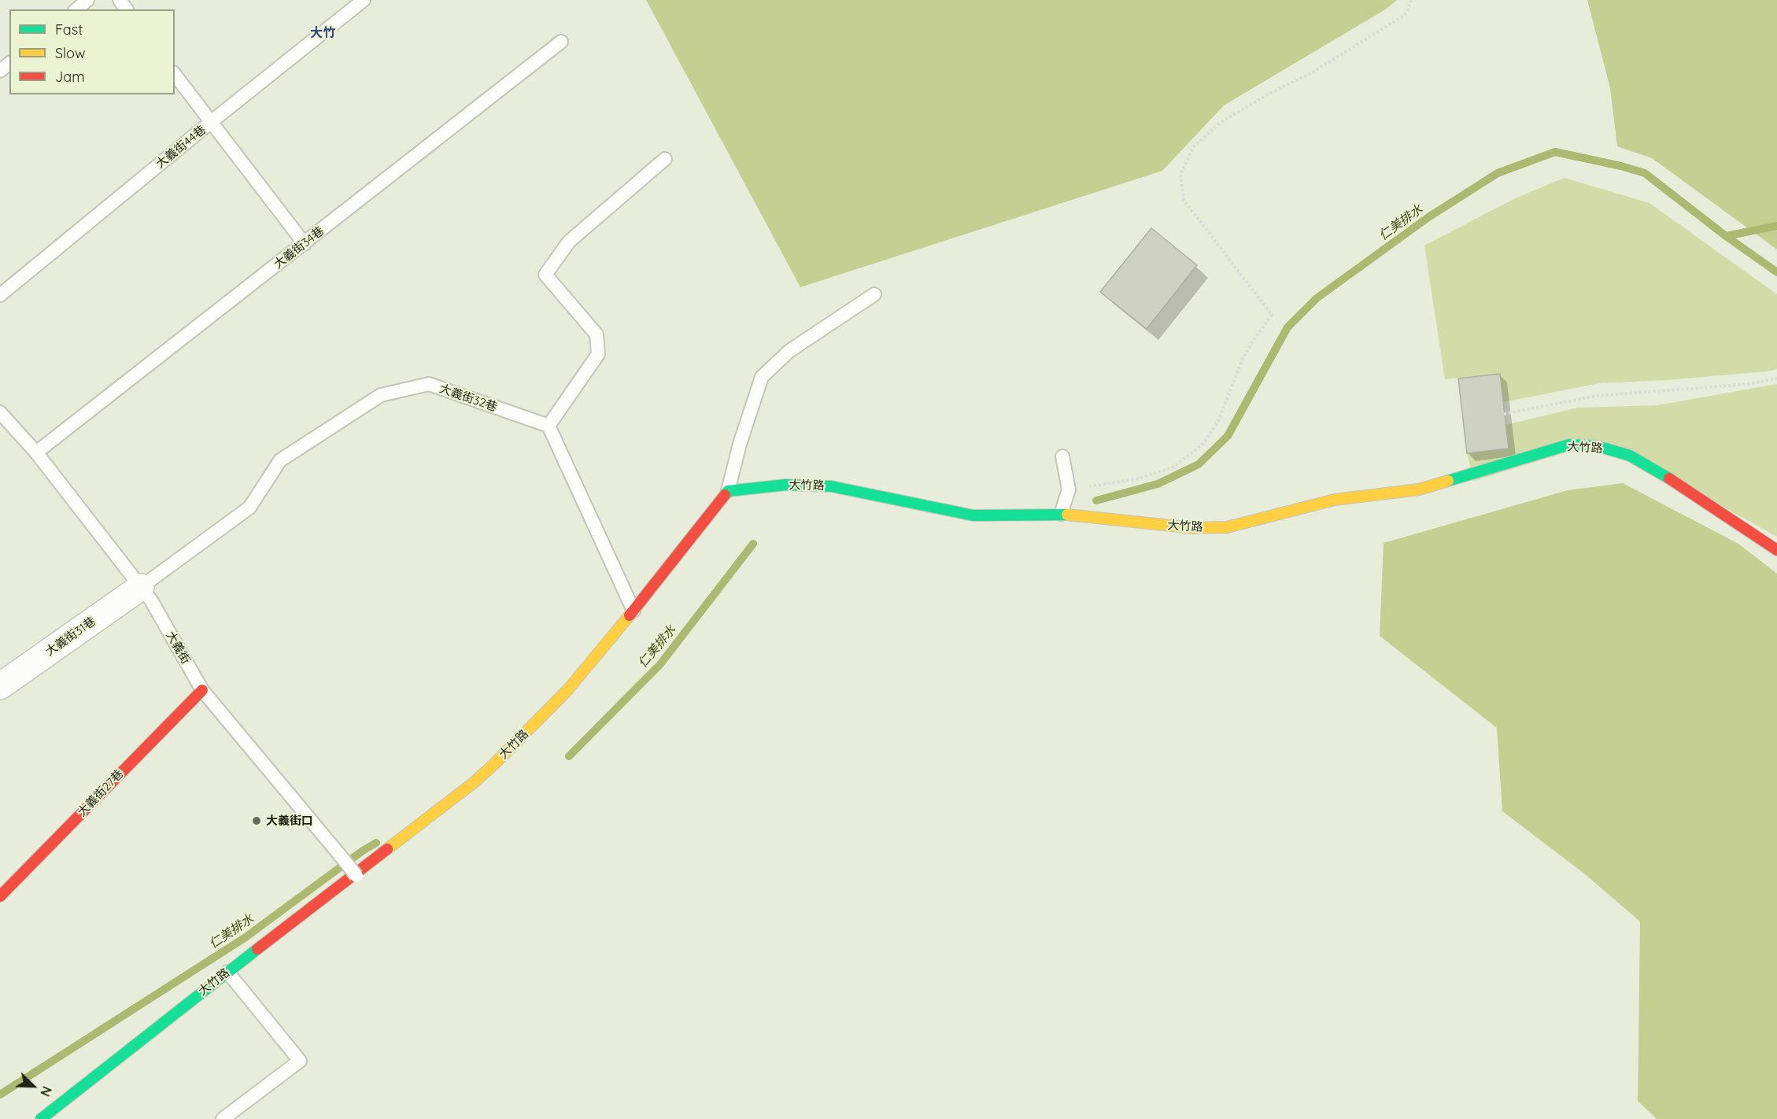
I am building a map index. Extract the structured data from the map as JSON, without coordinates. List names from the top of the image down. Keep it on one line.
{"streets":{"street":["大竹路","大義街31巷","大義街27巷"],"lane":["大義街44巷","大義街34巷","大義街32巷","大義街"]},"crossings":[["大義街34巷","大義街"],["大義街32巷","大義街31巷"],["大義街32巷","大義街"],["大竹路","大義街"],["大義街31巷","大義街"],["大義街","大義街27巷"]],"districts":["大竹"],"water":["仁美排水"],"places":["大義街口"],"legend":["Fast","Slow","Jam"],"north":"bottom right"}
